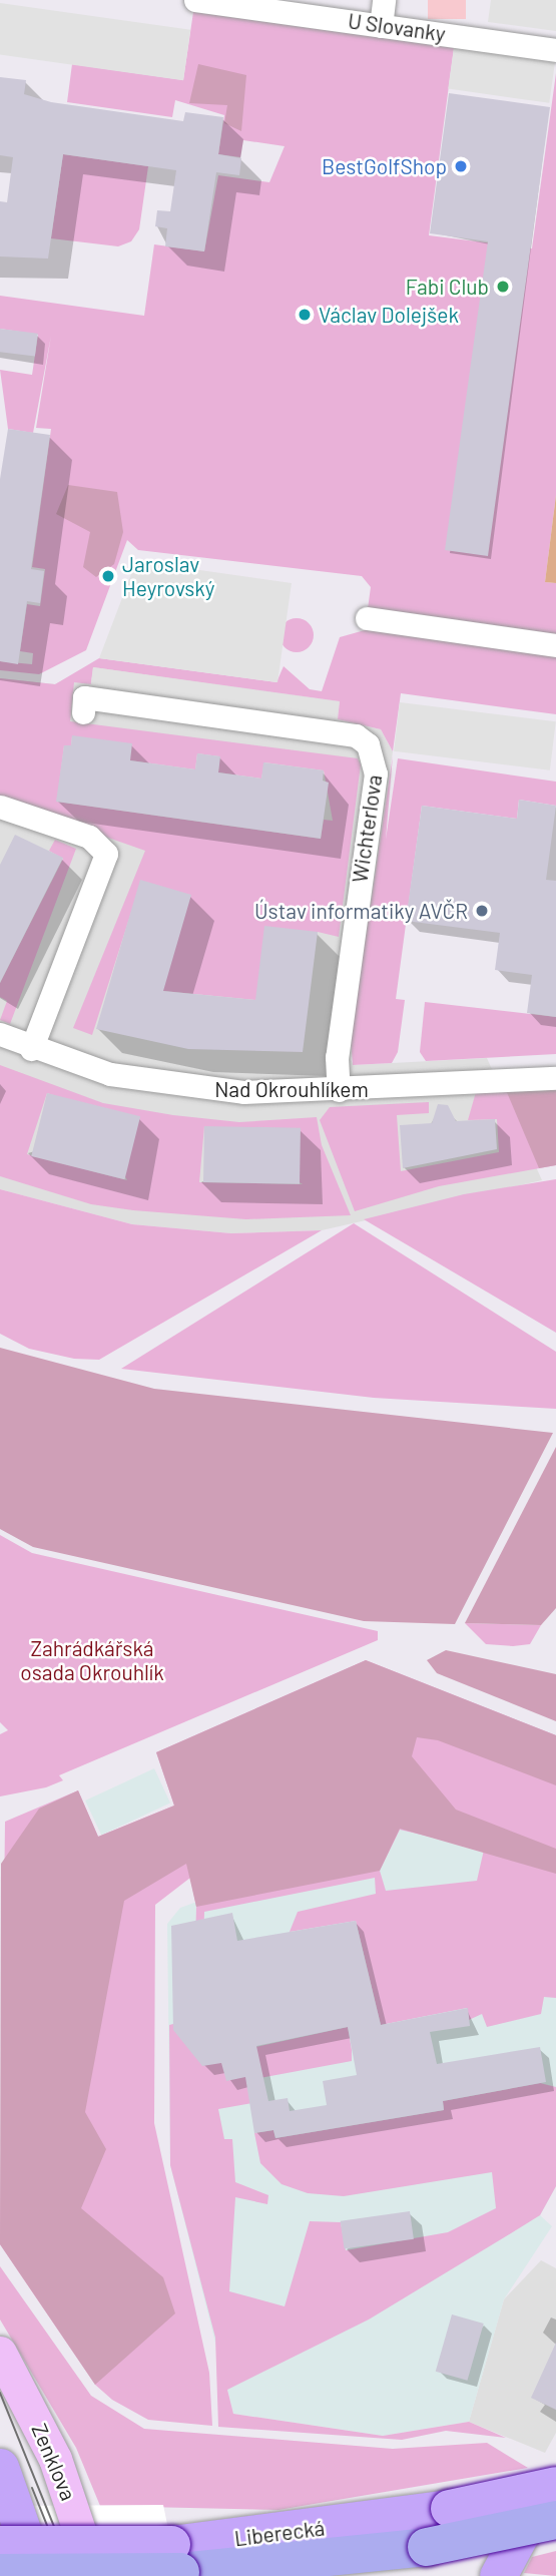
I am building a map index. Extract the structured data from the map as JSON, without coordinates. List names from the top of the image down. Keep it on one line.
{"streets":{"highway":["Liberecká"],"main road":["Zenklova"],"street":["U Slovanky","Wichterlova","Nad Okrouhlíkem"]},"crossings":[["Wichterlova","Nad Okrouhlíkem"]],"parks":["Zahrádkářská osada Okrouhlík"],"places":["BestGolfShop","Fabi Club","Václav Dolejšek","Jaroslav Heyrovský","Ústav informatiky AVČR"]}
